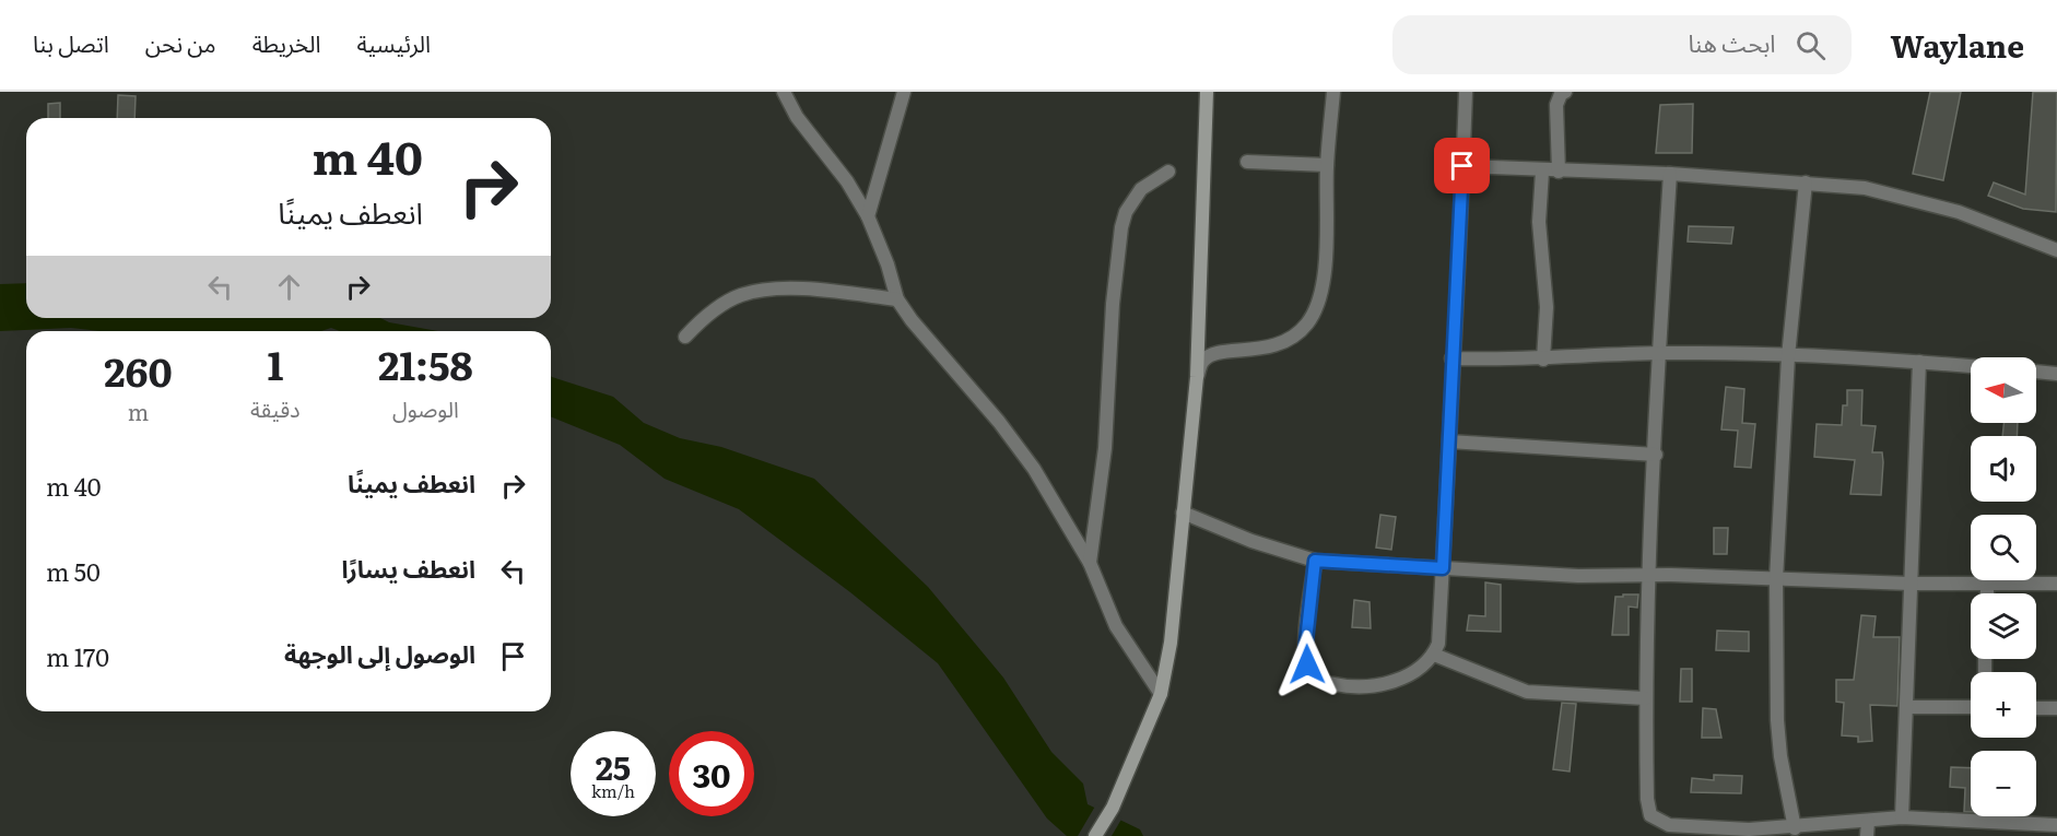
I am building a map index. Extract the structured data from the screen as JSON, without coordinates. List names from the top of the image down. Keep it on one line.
{"north":"left","page":{"header":"Waylane","search":"ابحث هنا","nav":["الرئيسية","الخريطة","من نحن","اتصل بنا"],"turn":["40 m","انعطف يمينًا"],"eta":["21:58","الوصول","1","دقيقة","260","m"],"map_buttons":["+","−"],"list":[{"name":"انعطف يمينًا","value":"40 m"},{"name":"انعطف يسارًا","value":"50 m"},{"name":"الوصول إلى الوجهة","value":"170 m"}],"speed":"25 km/h","limit":"30"}}
